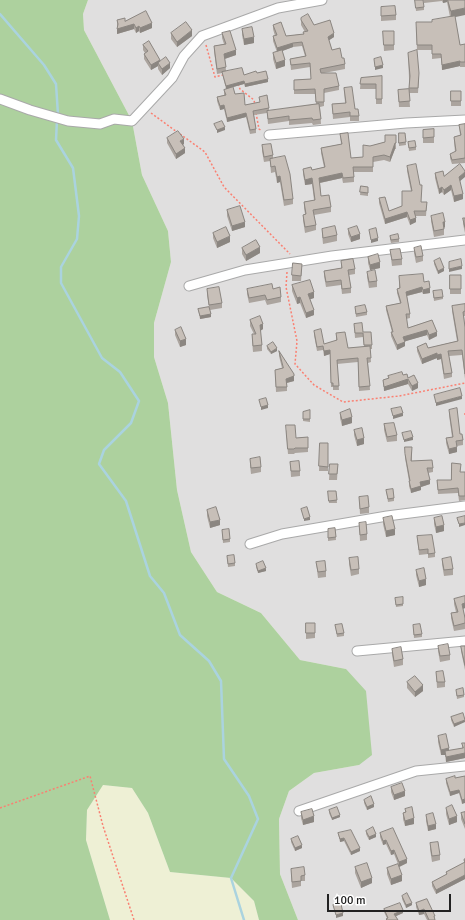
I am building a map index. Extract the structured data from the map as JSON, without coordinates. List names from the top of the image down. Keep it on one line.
{"scale_bar":"100 m"}
